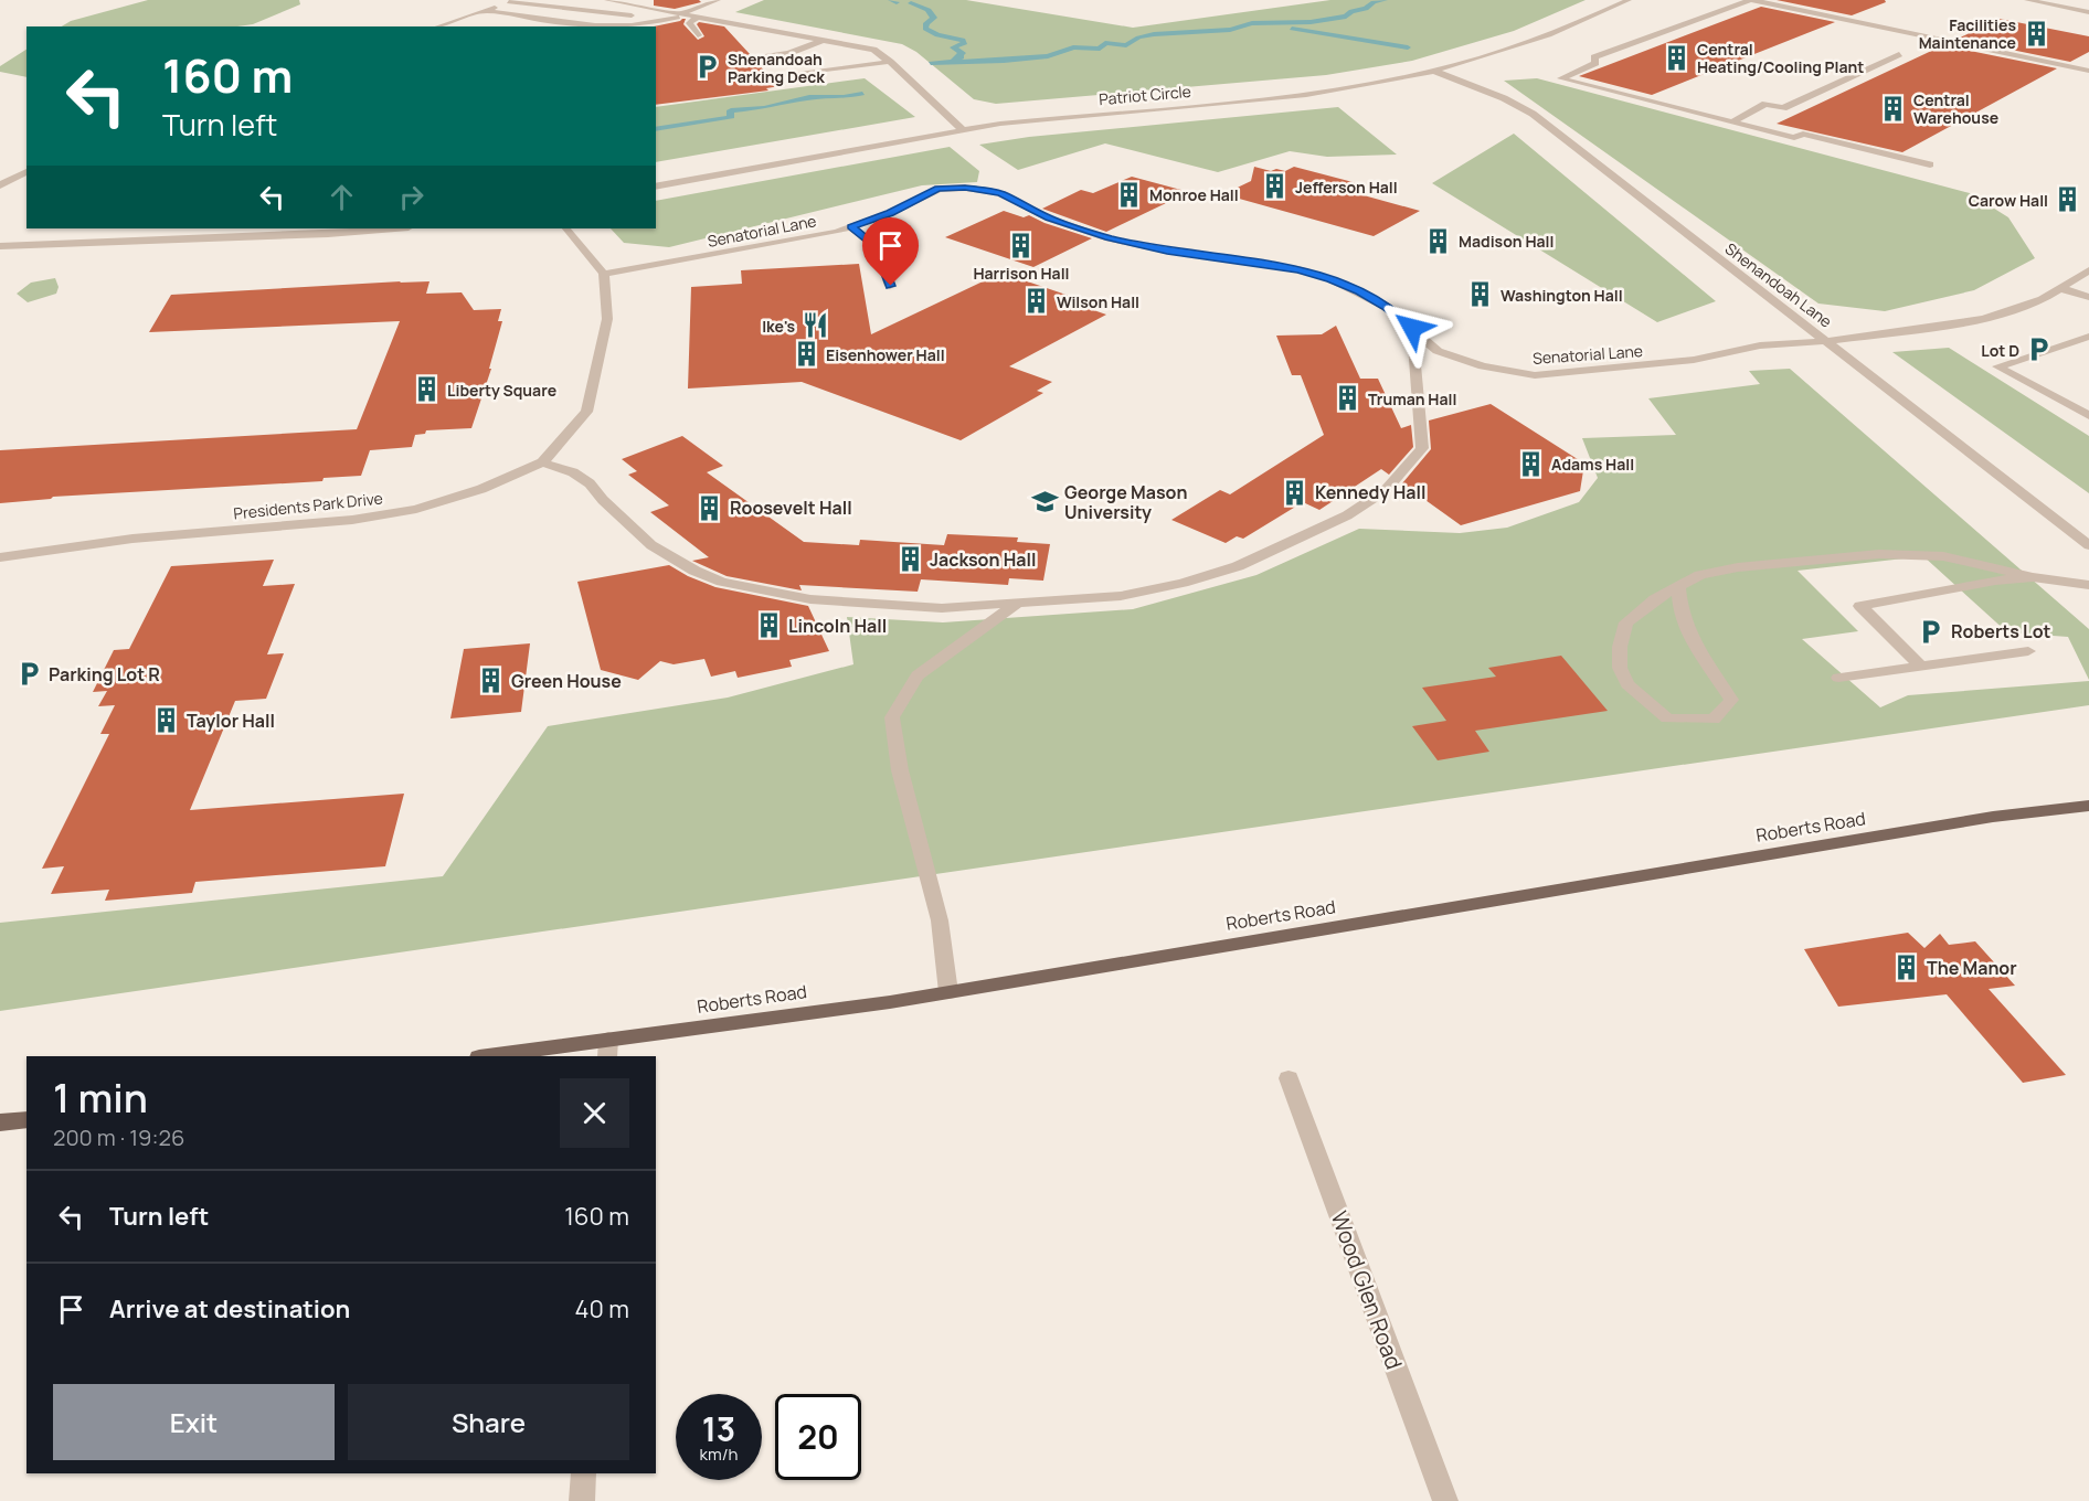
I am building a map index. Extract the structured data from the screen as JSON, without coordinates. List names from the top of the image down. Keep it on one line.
{"streets":{"main road":["Roberts Road"],"street":["Patriot Circle","Senatorial Lane","Shenandoah Lane","Presidents Park Drive","Wood Glen Road"]},"crossings":[["Patriot Circle","Shenandoah Lane"],["Senatorial Lane","Shenandoah Lane"],["Senatorial Lane","Presidents Park Drive"]],"places":{"building":["Facilities Maintenance","Central Heating/Cooling Plant","Central Warehouse","Jefferson Hall","Monroe Hall","Carow Hall","Madison Hall","Harrison Hall","Washington Hall","Wilson Hall","Eisenhower Hall","Liberty Square","Truman Hall","Adams Hall","Kennedy Hall","Roosevelt Hall","Jackson Hall","Lincoln Hall","Green House","Taylor Hall","The Manor"],"parking":["Shenandoah Parking Deck","Lot D","Roberts Lot","Parking Lot R"],"restaurant":["Ike's"],"school or university":["George Mason University"]},"page":{"turn":["160 m","Turn left"],"heading":["1 min","200 m · 19:26"],"list":[{"name":"Turn left","value":"160 m"},{"name":"Arrive at destination","value":"40 m"}],"buttons":["Exit","Share"],"speed":"13 km/h","limit":"20"}}
